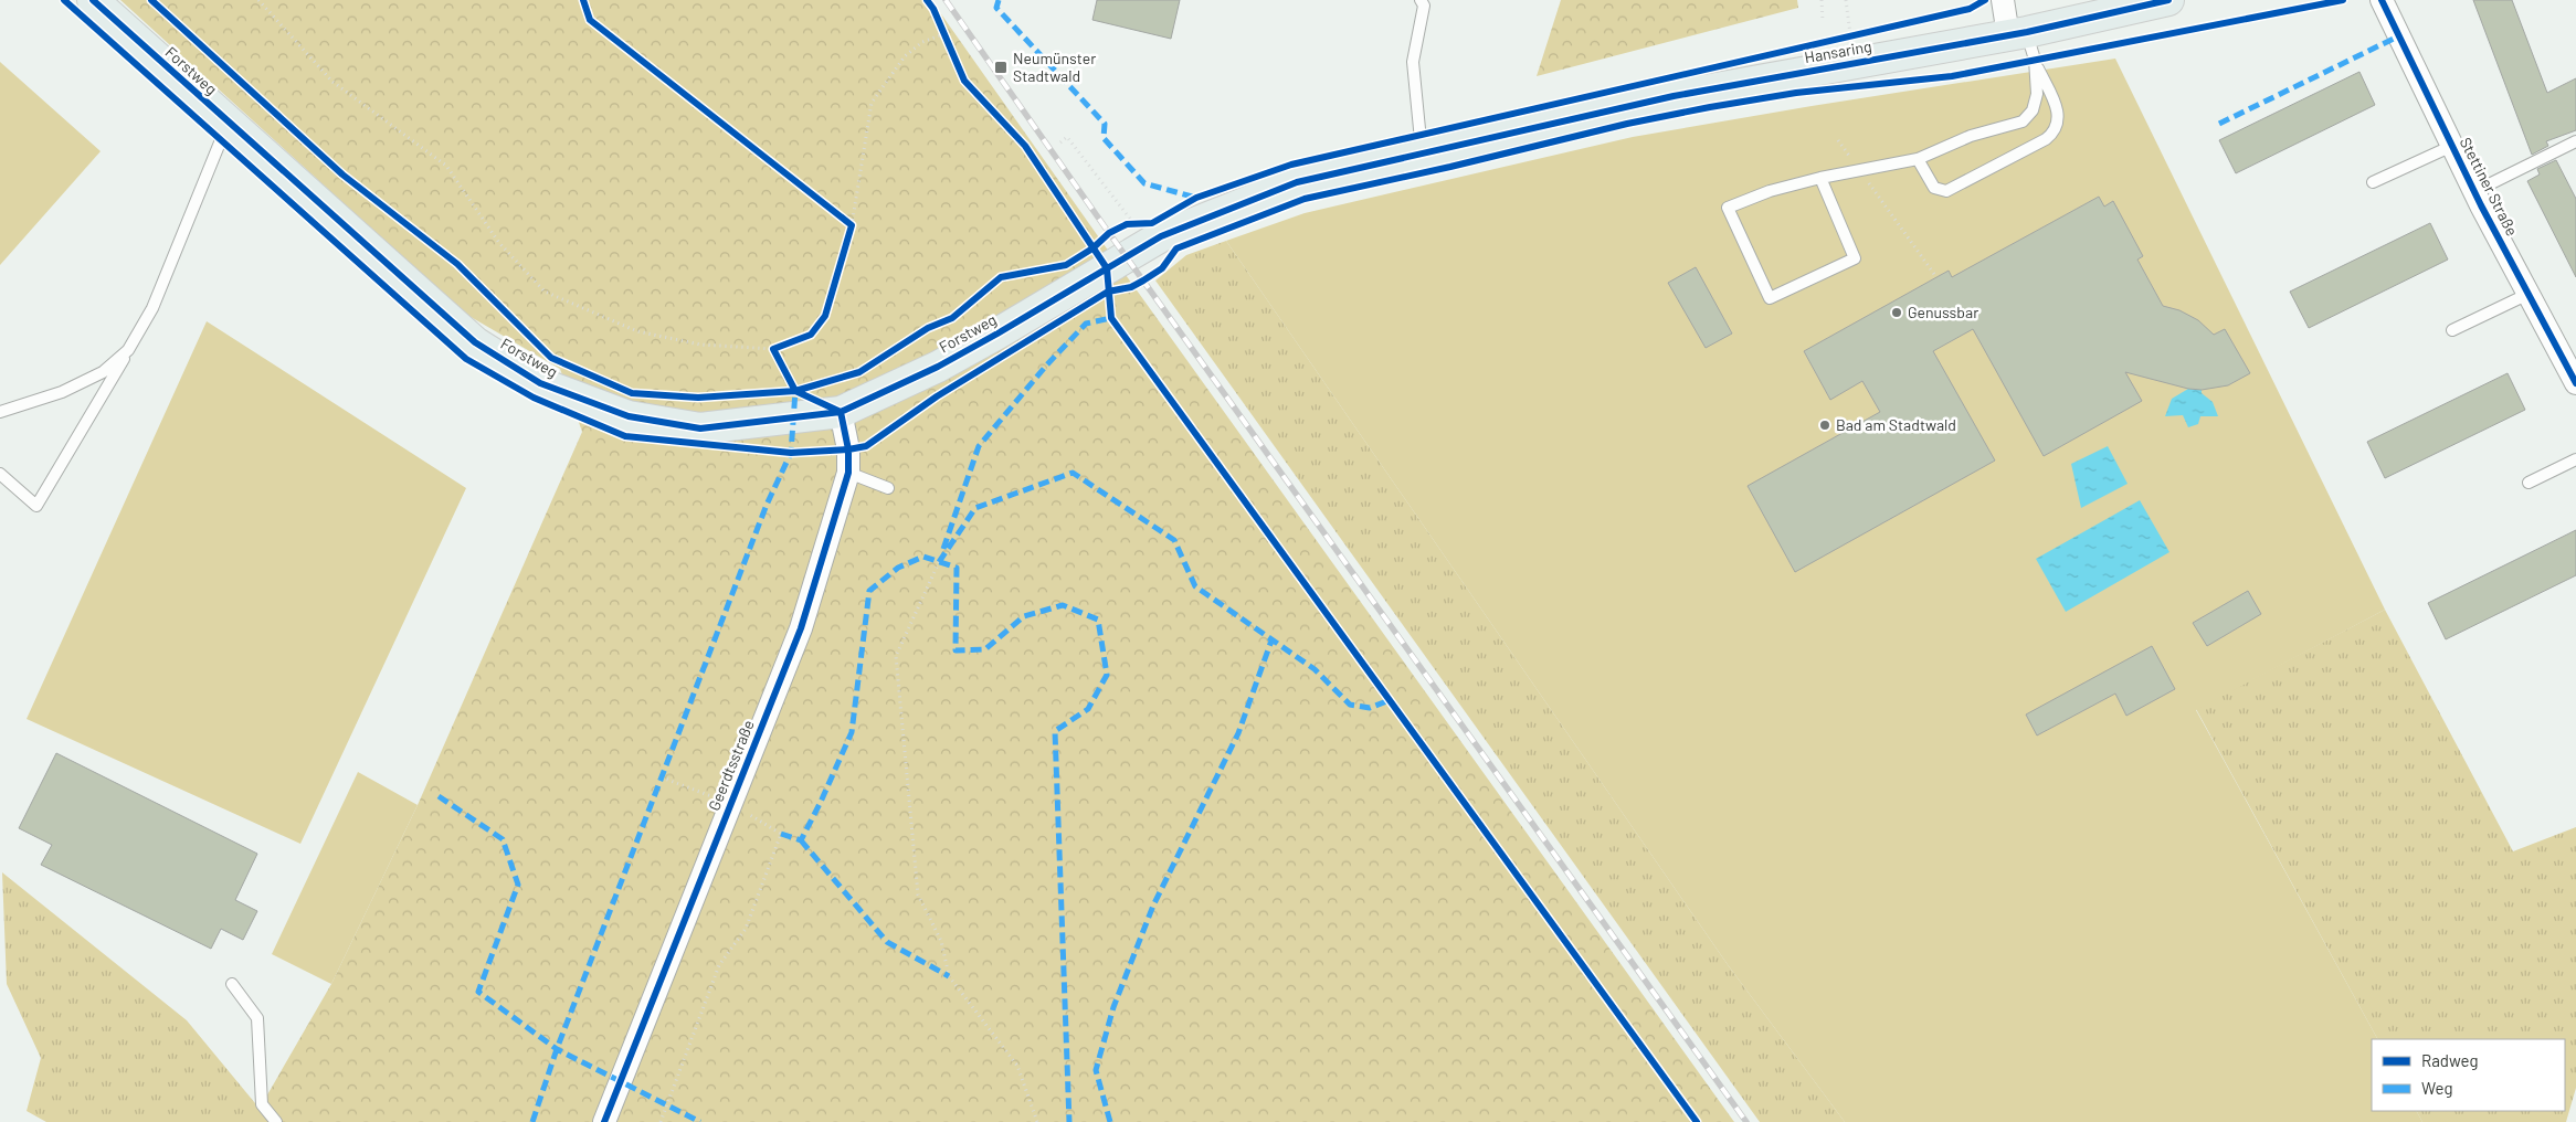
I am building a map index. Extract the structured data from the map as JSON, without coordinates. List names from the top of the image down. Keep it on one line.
{"streets":{"main road":["Hansaring","Forstweg"],"street":["Stettiner Straße","Geerdtsstraße"]},"crossings":[["Hansaring","Forstweg"],["Forstweg","Geerdtsstraße"]],"places":{"transit":["Neumünster Stadtwald"],"other":["Genussbar","Bad am Stadtwald"]},"legend":["Radweg","Weg"]}
